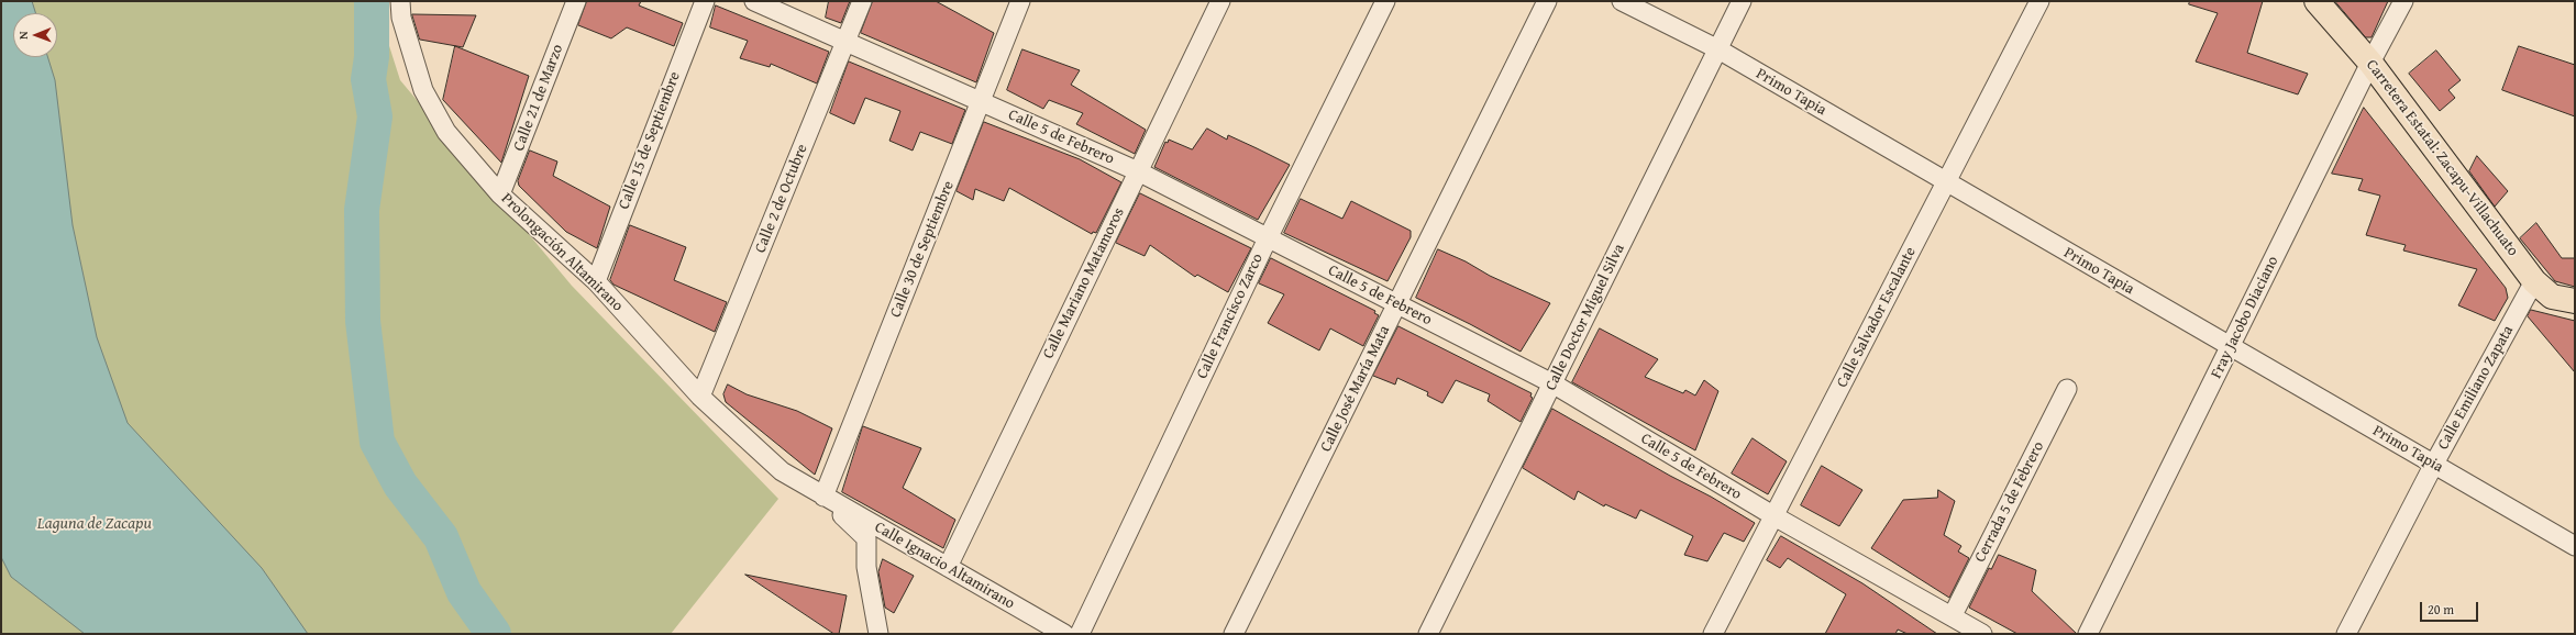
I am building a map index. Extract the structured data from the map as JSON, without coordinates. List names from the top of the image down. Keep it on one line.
{"streets":{"main road":["Carretera Estatal: Zacapu-Villachuato"],"street":["Primo Tapia","Calle 21 de Marzo","Calle 5 de Febrero","Calle 15 de Septiembre","Calle 2 de Octubre","Calle 30 de Septiembre","Prolongación Altamirano","Calle Mariano Matamoros","Calle Francisco Zarco","Calle Doctor Miguel Silva","Calle Salvador Escalante","Fray Jacobo Diaciano","Calle Emiliano Zapata","Calle José María Mata","Cerrada 5 de Febrero","Calle Ignacio Altamirano"]},"crossings":[["Primo Tapia","Calle Doctor Miguel Silva"],["Primo Tapia","Calle Salvador Escalante"],["Primo Tapia","Fray Jacobo Diaciano"],["Primo Tapia","Calle Emiliano Zapata"],["Calle 21 de Marzo","Prolongación Altamirano"],["Calle 5 de Febrero","Calle 2 de Octubre"],["Calle 5 de Febrero","Calle 30 de Septiembre"],["Calle 5 de Febrero","Calle Mariano Matamoros"],["Calle 5 de Febrero","Calle Francisco Zarco"],["Calle 5 de Febrero","Calle Doctor Miguel Silva"],["Calle 5 de Febrero","Calle Salvador Escalante"],["Calle 5 de Febrero","Calle José María Mata"],["Calle 5 de Febrero","Cerrada 5 de Febrero"],["Calle 15 de Septiembre","Prolongación Altamirano"],["Carretera Estatal: Zacapu-Villachuato","Fray Jacobo Diaciano"],["Carretera Estatal: Zacapu-Villachuato","Calle Emiliano Zapata"],["Calle 2 de Octubre","Prolongación Altamirano"],["Calle 30 de Septiembre","Prolongación Altamirano"],["Calle 30 de Septiembre","Calle Ignacio Altamirano"],["Prolongación Altamirano","Calle Ignacio Altamirano"],["Calle Mariano Matamoros","Calle Ignacio Altamirano"]],"water":["Laguna de Zacapu"],"scale_bar":"20 m","north":"left"}
